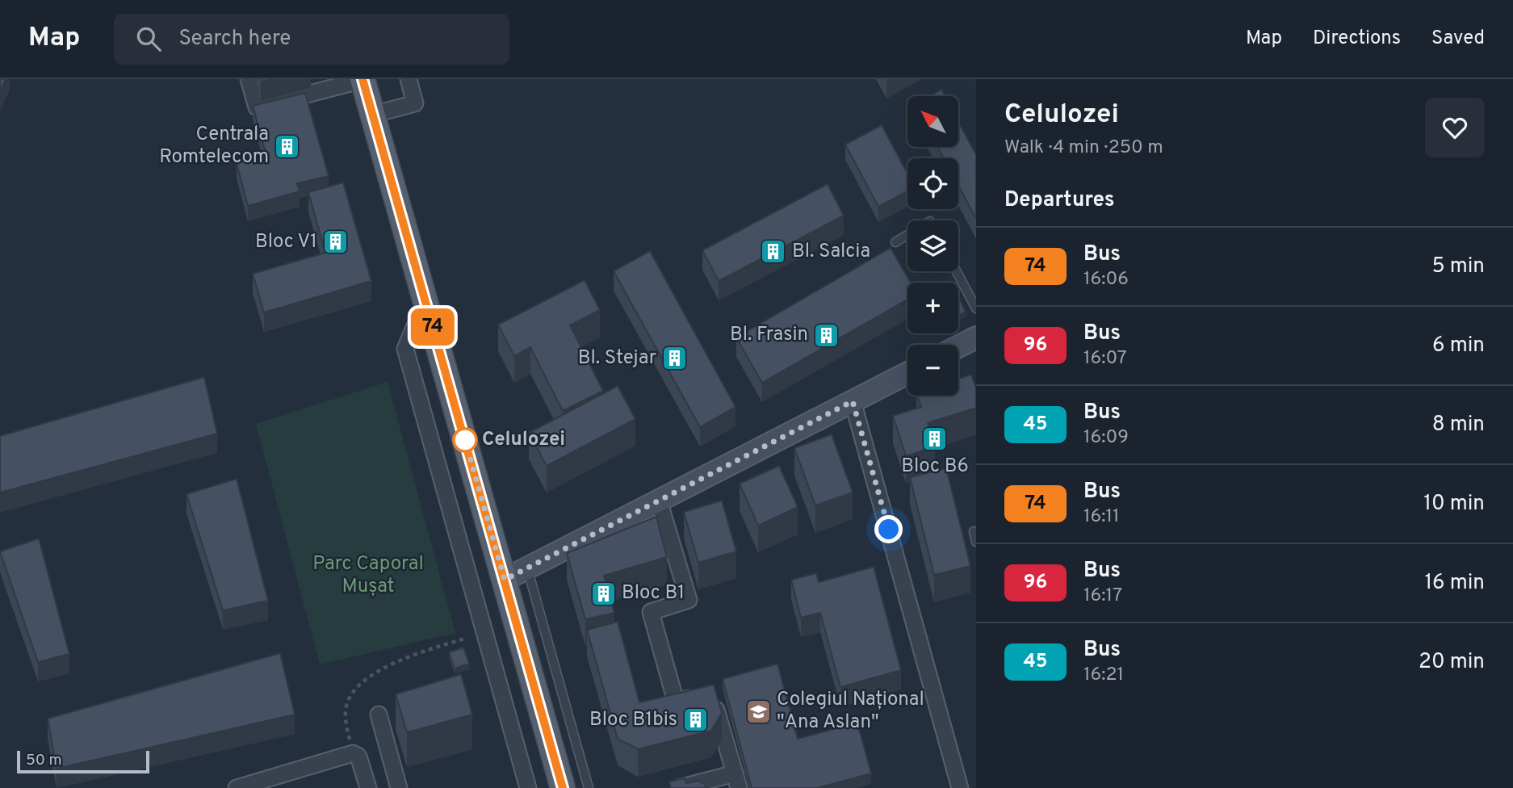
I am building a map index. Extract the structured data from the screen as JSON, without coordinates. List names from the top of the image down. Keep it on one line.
{"parks":["Parc Caporal Mușat"],"places":{"building":["Centrala Romtelecom","Bloc V1","Bl. Salcia","Bl. Frasin","Bl. Stejar","Bloc B6","Bloc B1","Bloc B1bis"],"other":["Celulozei"],"school or university":["Colegiul Național \"Ana Aslan\""]},"lines":["bus line 74"],"scale_bar":"50 m","north":"top left","page":{"header":"Map","search":"Search here","nav":["Map","Directions","Saved"],"on_map":"74","heading":[["Celulozei","Walk · 4 min · 250 m"],"Departures"],"map_buttons":["+","−"],"list":[{"mark":"74","name":"Bus","note":"16:06","value":"5 min"},{"mark":"96","name":"Bus","note":"16:07","value":"6 min"},{"mark":"45","name":"Bus","note":"16:09","value":"8 min"},{"mark":"74","name":"Bus","note":"16:11","value":"10 min"},{"mark":"96","name":"Bus","note":"16:17","value":"16 min"},{"mark":"45","name":"Bus","note":"16:21","value":"20 min"}],"scale":"50 m"}}
